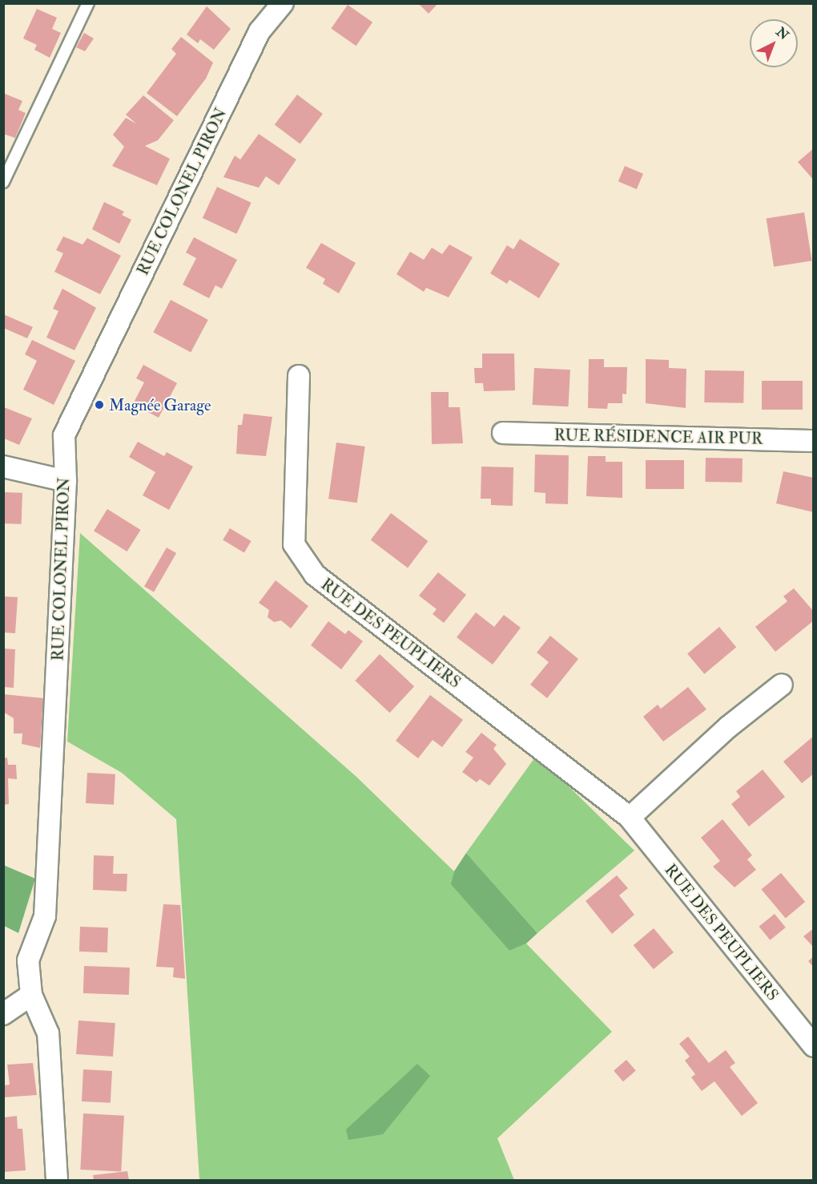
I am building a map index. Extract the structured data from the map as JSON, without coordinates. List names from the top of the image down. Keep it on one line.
{"streets":{"street":["RUE COLONEL PIRON","RUE RÉSIDENCE AIR PUR","RUE DES PEUPLIERS"]},"places":["Magnée Garage"],"north":"top right"}
